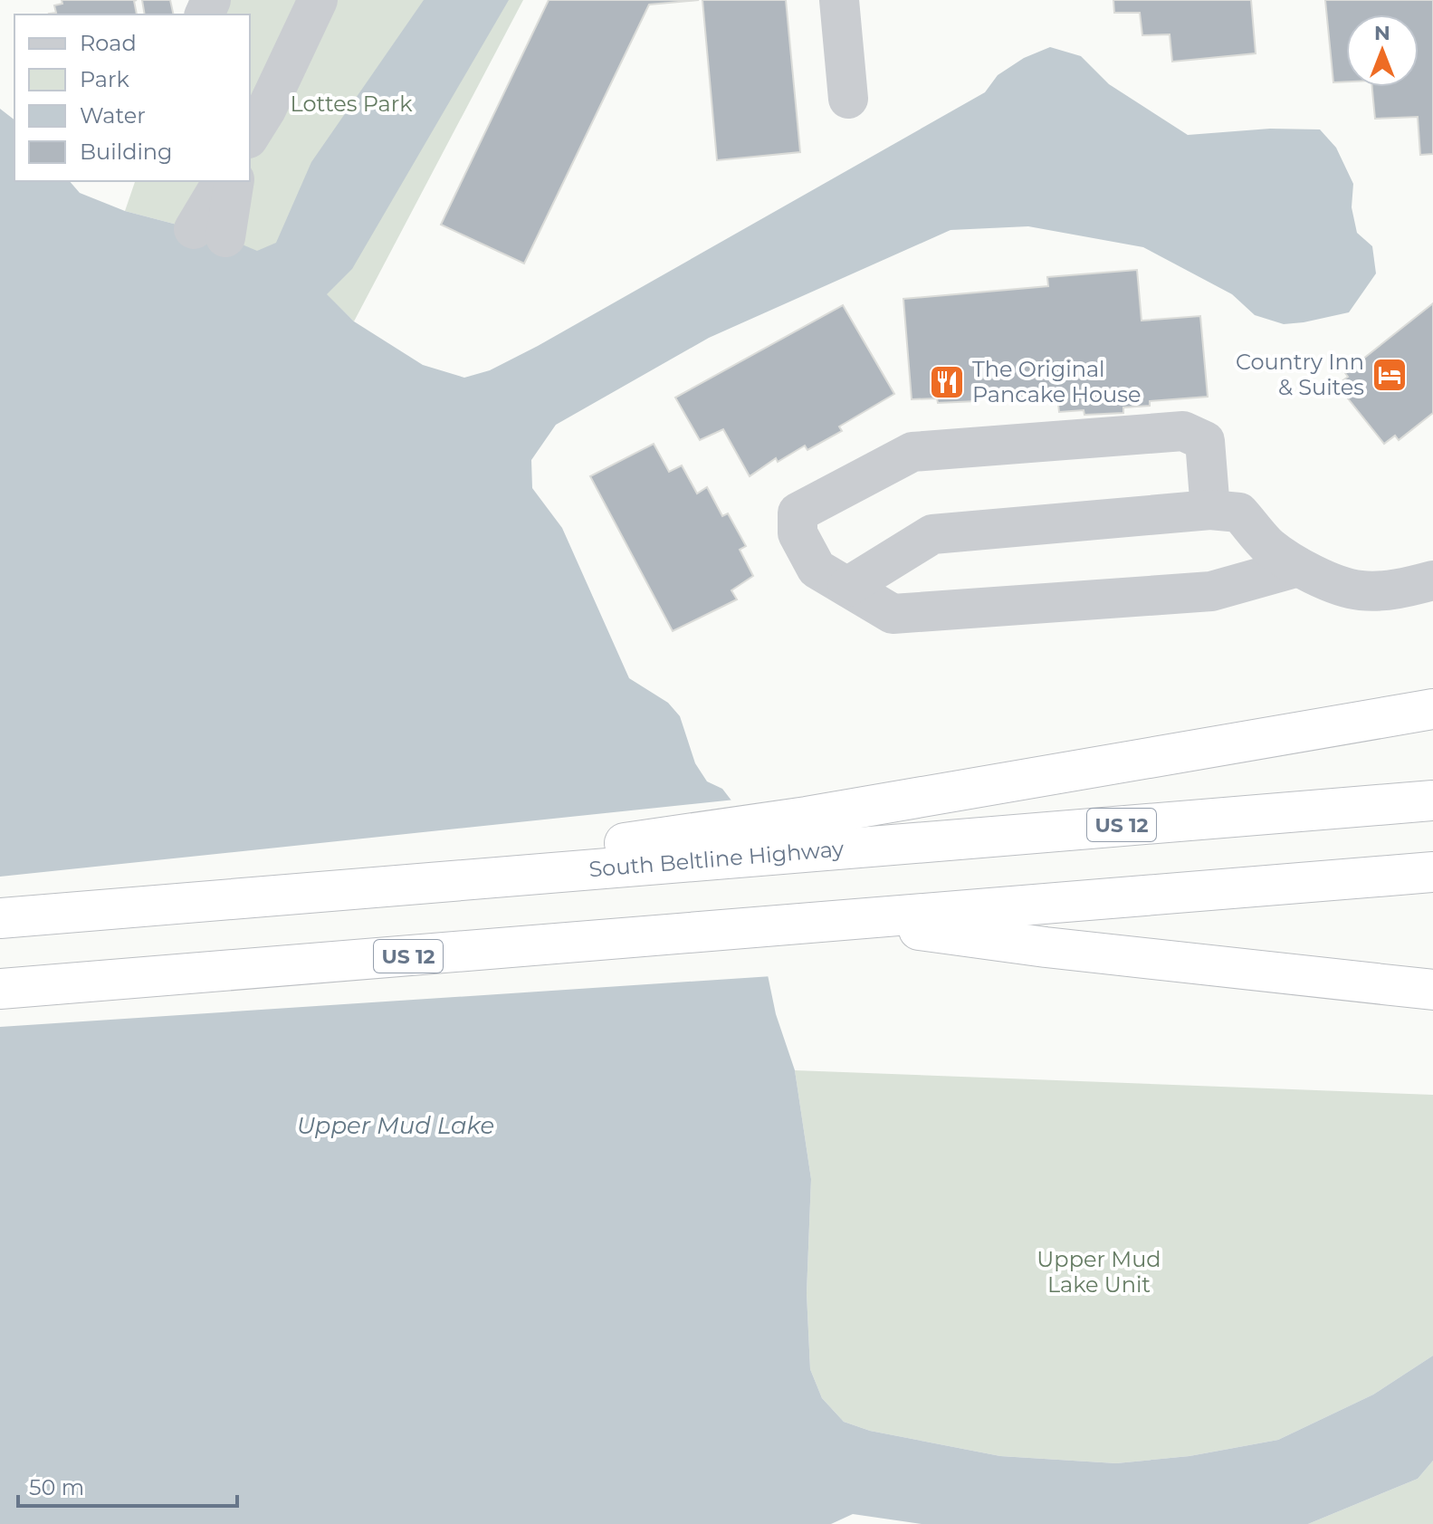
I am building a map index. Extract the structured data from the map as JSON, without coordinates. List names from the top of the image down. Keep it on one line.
{"streets":{"highway":["US 12","South Beltline Highway"]},"water":["Upper Mud Lake"],"parks":["Lottes Park","Upper Mud Lake Unit"],"places":{"hotel":["Country Inn & Suites"],"restaurant":["The Original Pancake House"]},"legend":["Road","Park","Water","Building"],"scale_bar":"50 m","north":"top"}
